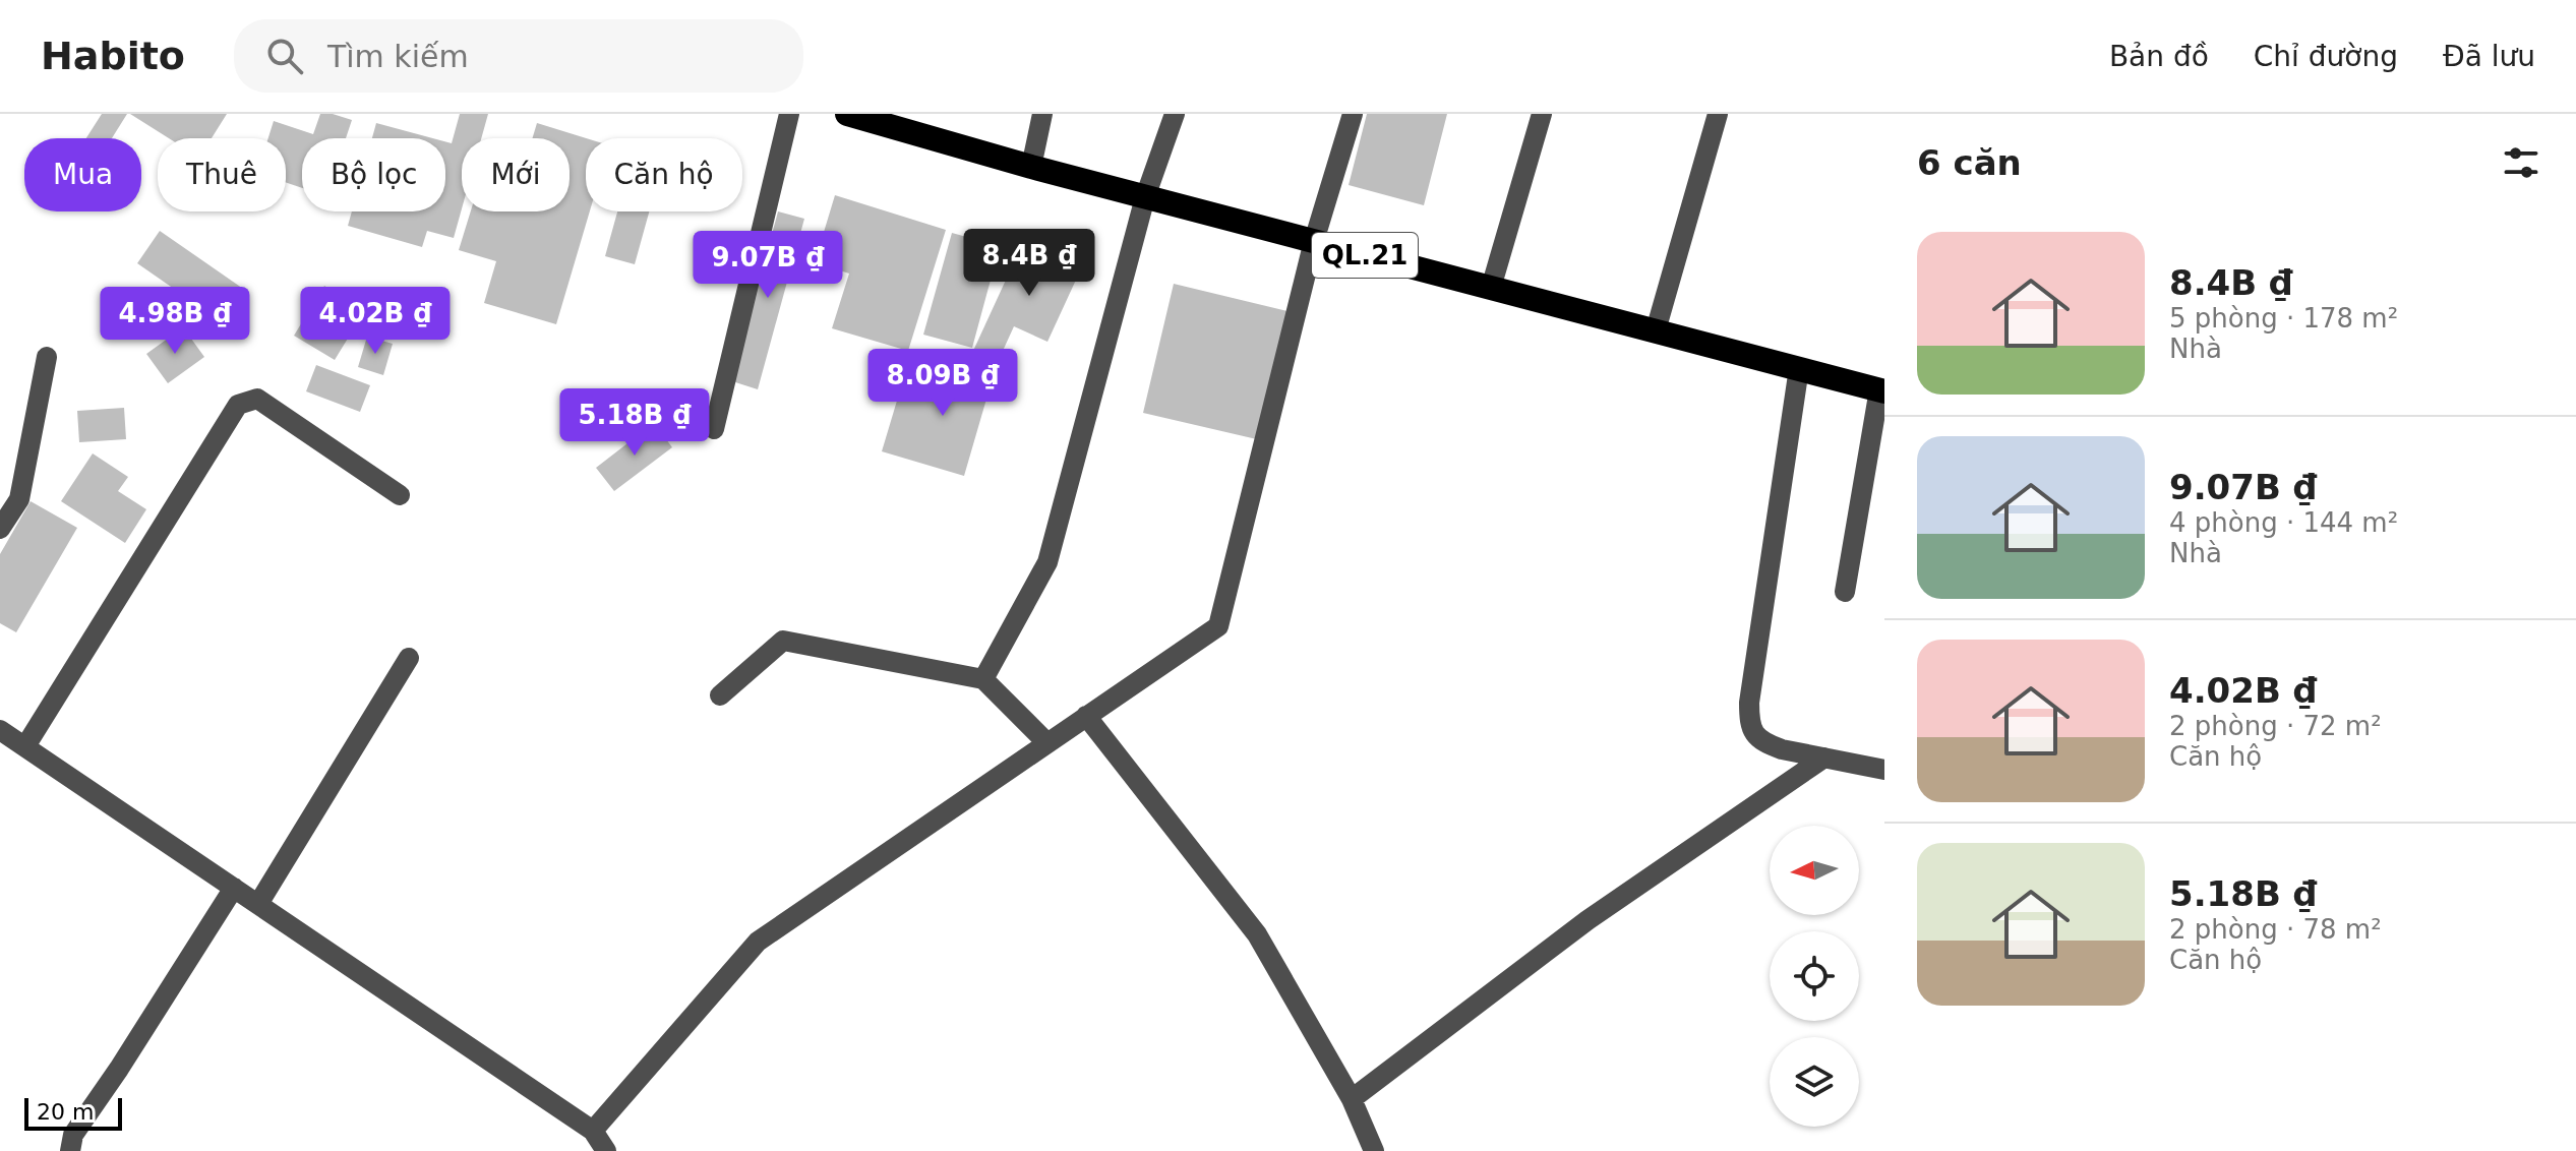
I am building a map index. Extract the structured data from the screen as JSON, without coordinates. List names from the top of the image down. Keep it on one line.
{"streets":{"highway":["QL.21"]},"scale_bar":"20 m","north":"left","page":{"header":"Habito","search":"Tìm kiếm","nav":["Bản đồ","Chỉ đường","Đã lưu"],"heading":"6 căn","chip":["Mua","Thuê","Bộ lọc","Mới","Căn hộ"],"list":[{"name":"8.4B ₫","note":"5 phòng · 178 m² · Nhà"},{"name":"9.07B ₫","note":"4 phòng · 144 m² · Nhà"},{"name":"4.02B ₫","note":"2 phòng · 72 m² · Căn hộ"},{"name":"5.18B ₫","note":"2 phòng · 78 m² · Căn hộ"}],"price":["8.4B ₫","9.07B ₫","4.98B ₫","4.02B ₫","8.09B ₫","5.18B ₫"],"scale":"20 m"}}
